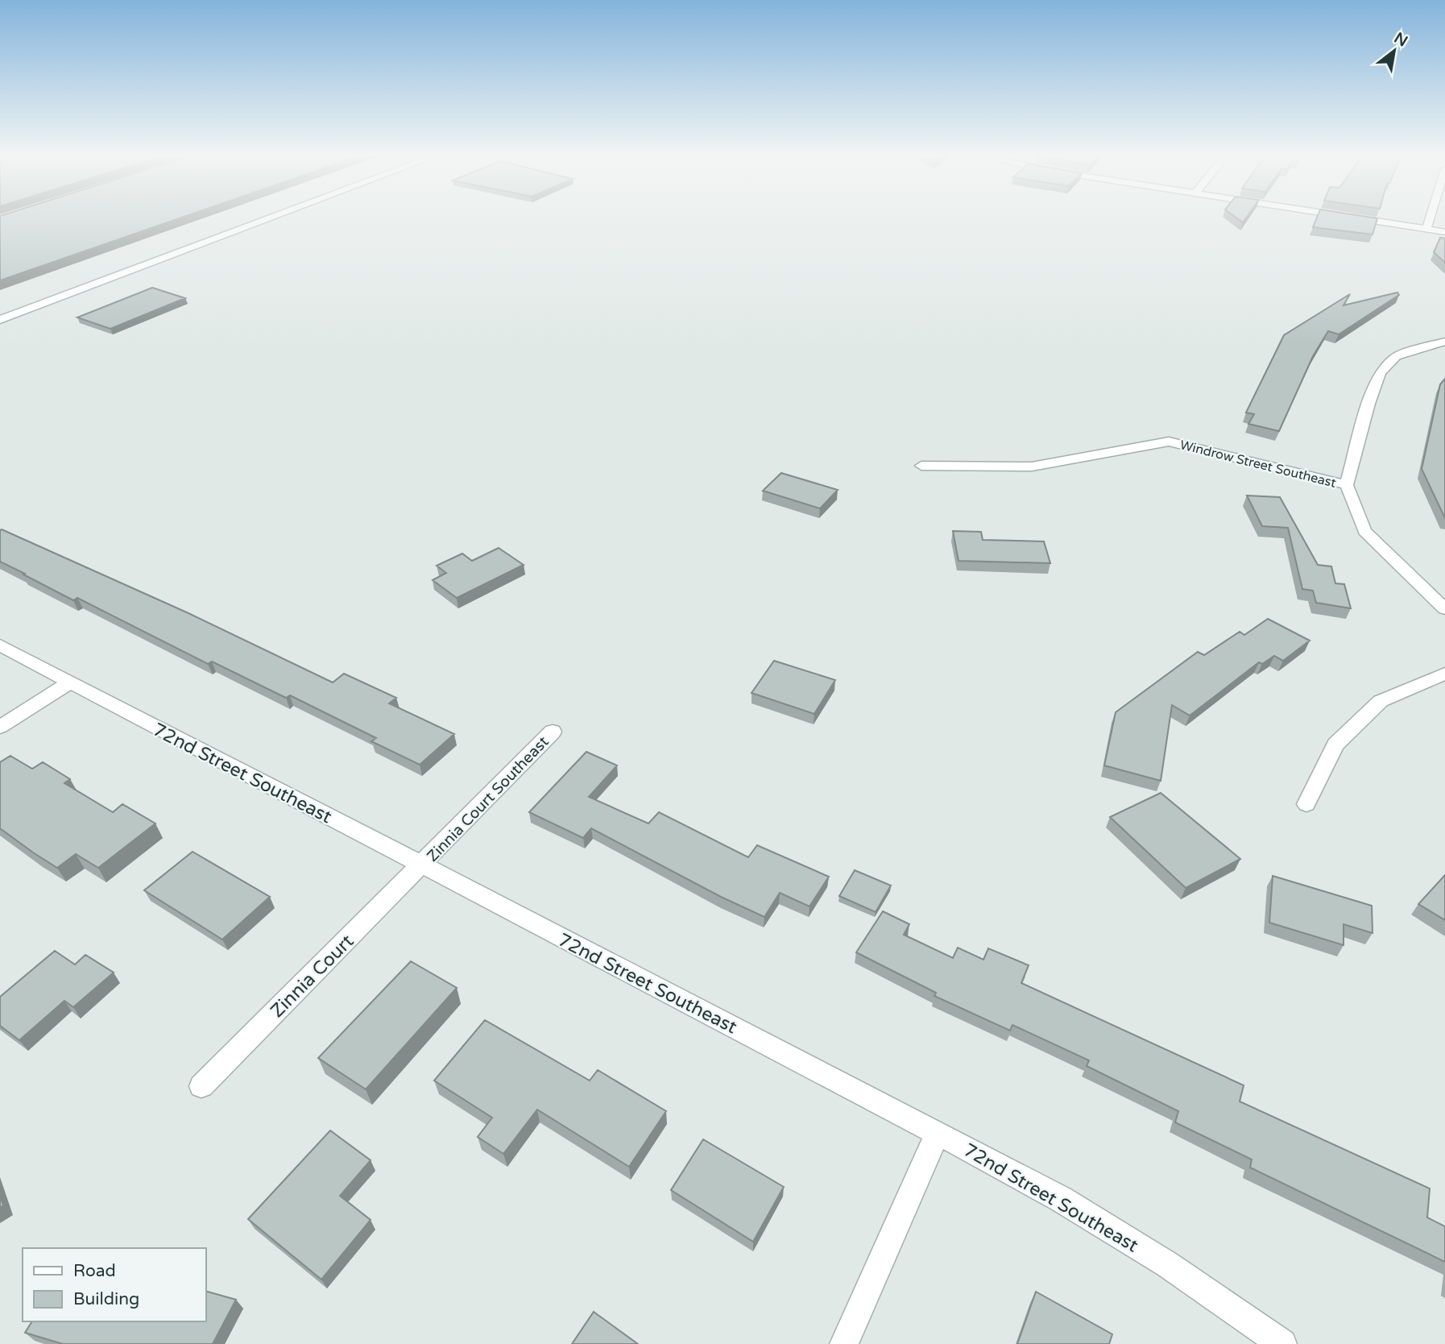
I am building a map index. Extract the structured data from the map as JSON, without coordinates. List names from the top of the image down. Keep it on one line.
{"streets":{"street":["Windrow Street Southeast","72nd Street Southeast","Zinnia Court Southeast","Zinnia Court"]},"crossings":[["72nd Street Southeast","Zinnia Court Southeast"],["72nd Street Southeast","Zinnia Court"],["Zinnia Court Southeast","Zinnia Court"]],"legend":["Road","Building"],"north":"top right"}
